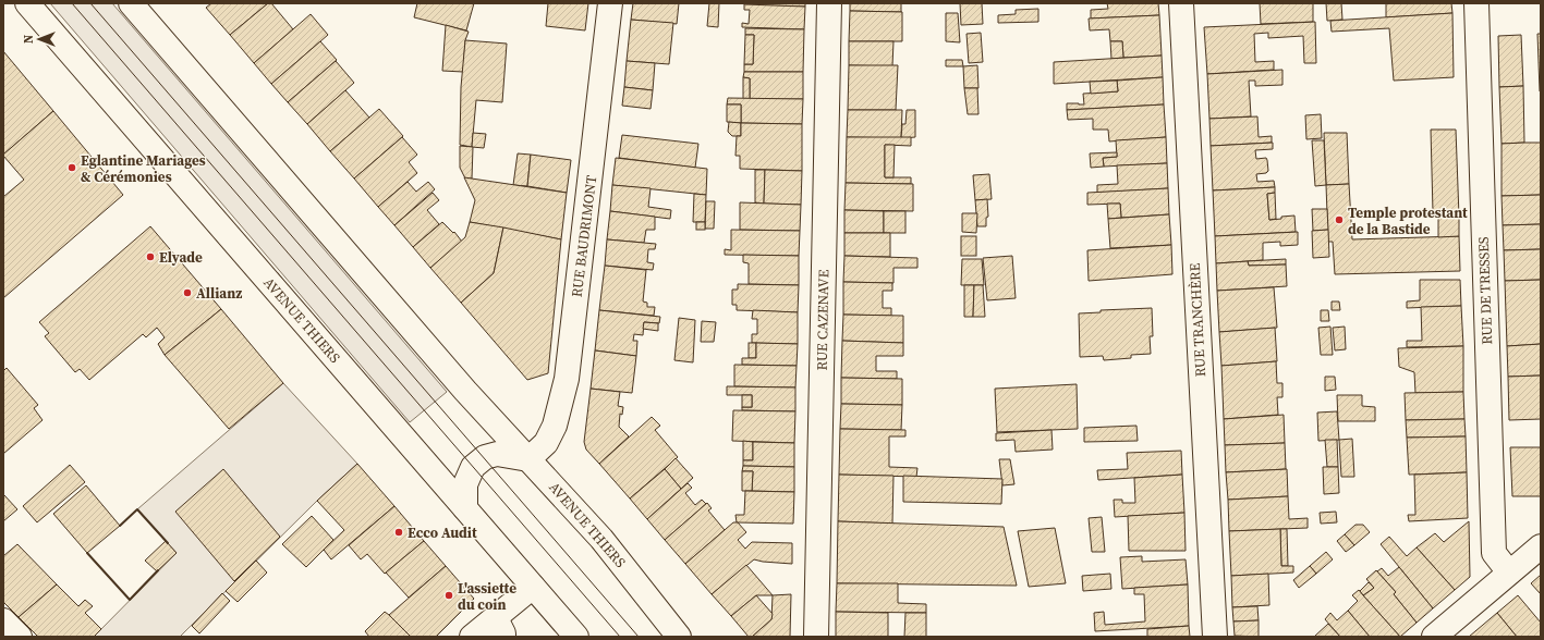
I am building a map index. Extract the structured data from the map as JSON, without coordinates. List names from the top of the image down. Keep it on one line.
{"streets":{"street":["RUE BAUDRIMONT","RUE DE TRESSES","AVENUE THIERS","RUE CAZENAVE","RUE TRANCHÈRE"]},"crossings":[["RUE BAUDRIMONT","AVENUE THIERS"]],"places":["Eglantine Mariages & Cérémonies","Temple protestant de la Bastide","Elyade","Allianz","Ecco Audit","L'assiette du coin"],"north":"left"}
